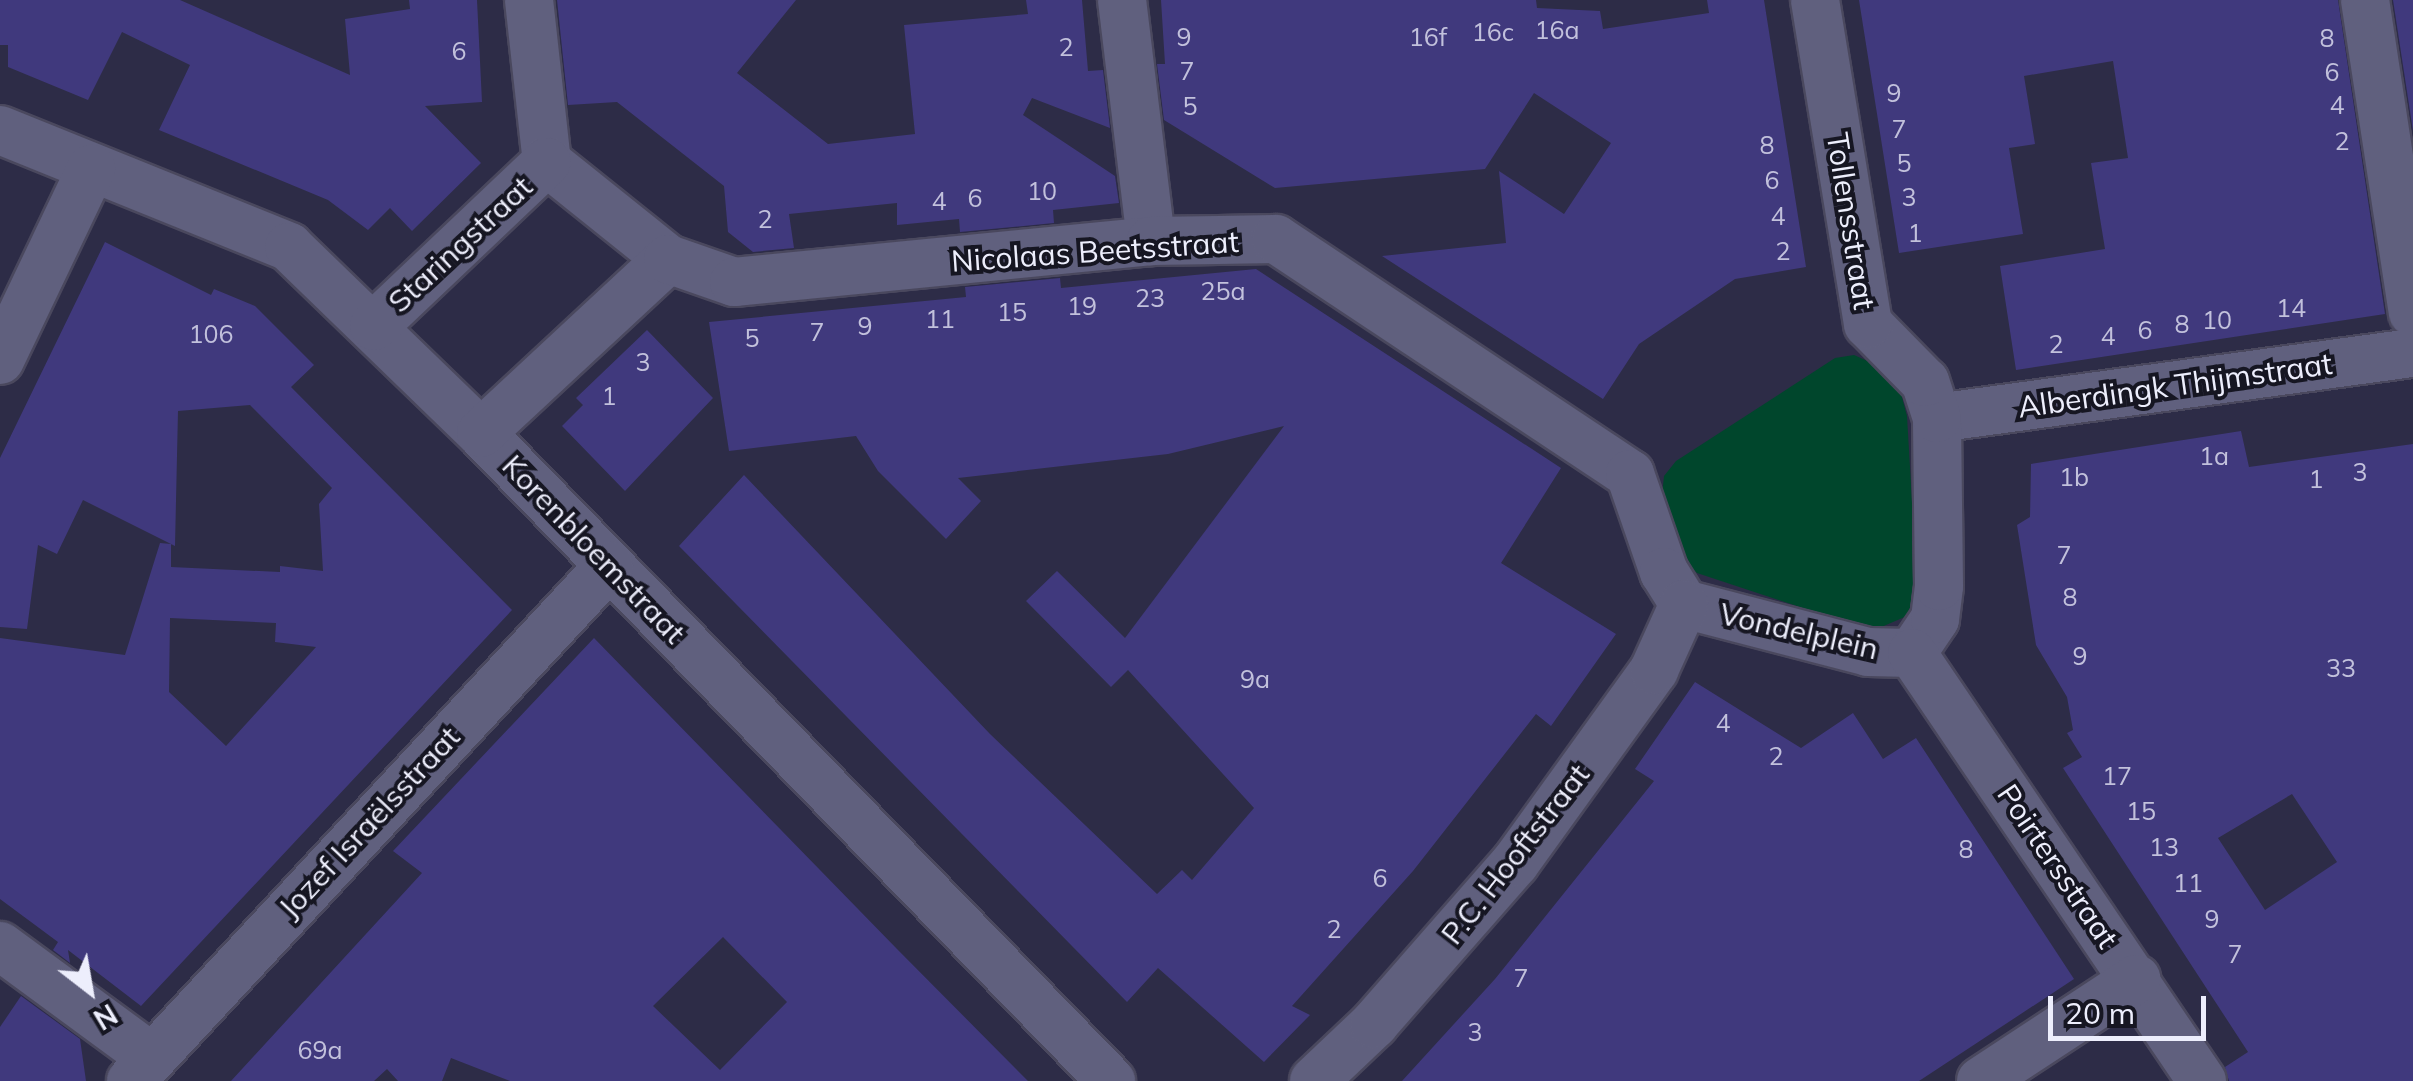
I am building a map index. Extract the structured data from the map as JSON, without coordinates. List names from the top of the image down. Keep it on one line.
{"streets":{"street":["Tollensstraat","Staringstraat","Nicolaas Beetsstraat","Alberdingk Thijmstraat","Korenbloemstraat","Vondelplein","Jozef Israëlsstraat","P.C. Hooftstraat","Poirtersstraat"]},"crossings":[["Tollensstraat","Alberdingk Thijmstraat"],["Tollensstraat","Vondelplein"],["Staringstraat","Nicolaas Beetsstraat"],["Staringstraat","Korenbloemstraat"],["Nicolaas Beetsstraat","Vondelplein"],["Nicolaas Beetsstraat","P.C. Hooftstraat"],["Alberdingk Thijmstraat","Vondelplein"],["Korenbloemstraat","Jozef Israëlsstraat"],["Vondelplein","P.C. Hooftstraat"],["Vondelplein","Poirtersstraat"]],"house_numbers":["16a","16c","9","16f","8","2","6","7","6","9","4","5","7","2","8","5","6","10","3","6","4","4","2","1","2","25a","23","19","14","15","11","10","8","9","6","7","106","4","5","2","3","1","1a","3","1b","1","7","8","9","33","9a","4","2","17","15","13","8","6","11","9","2","7","7","3","69a"],"scale_bar":"20 m","north":"bottom right"}
